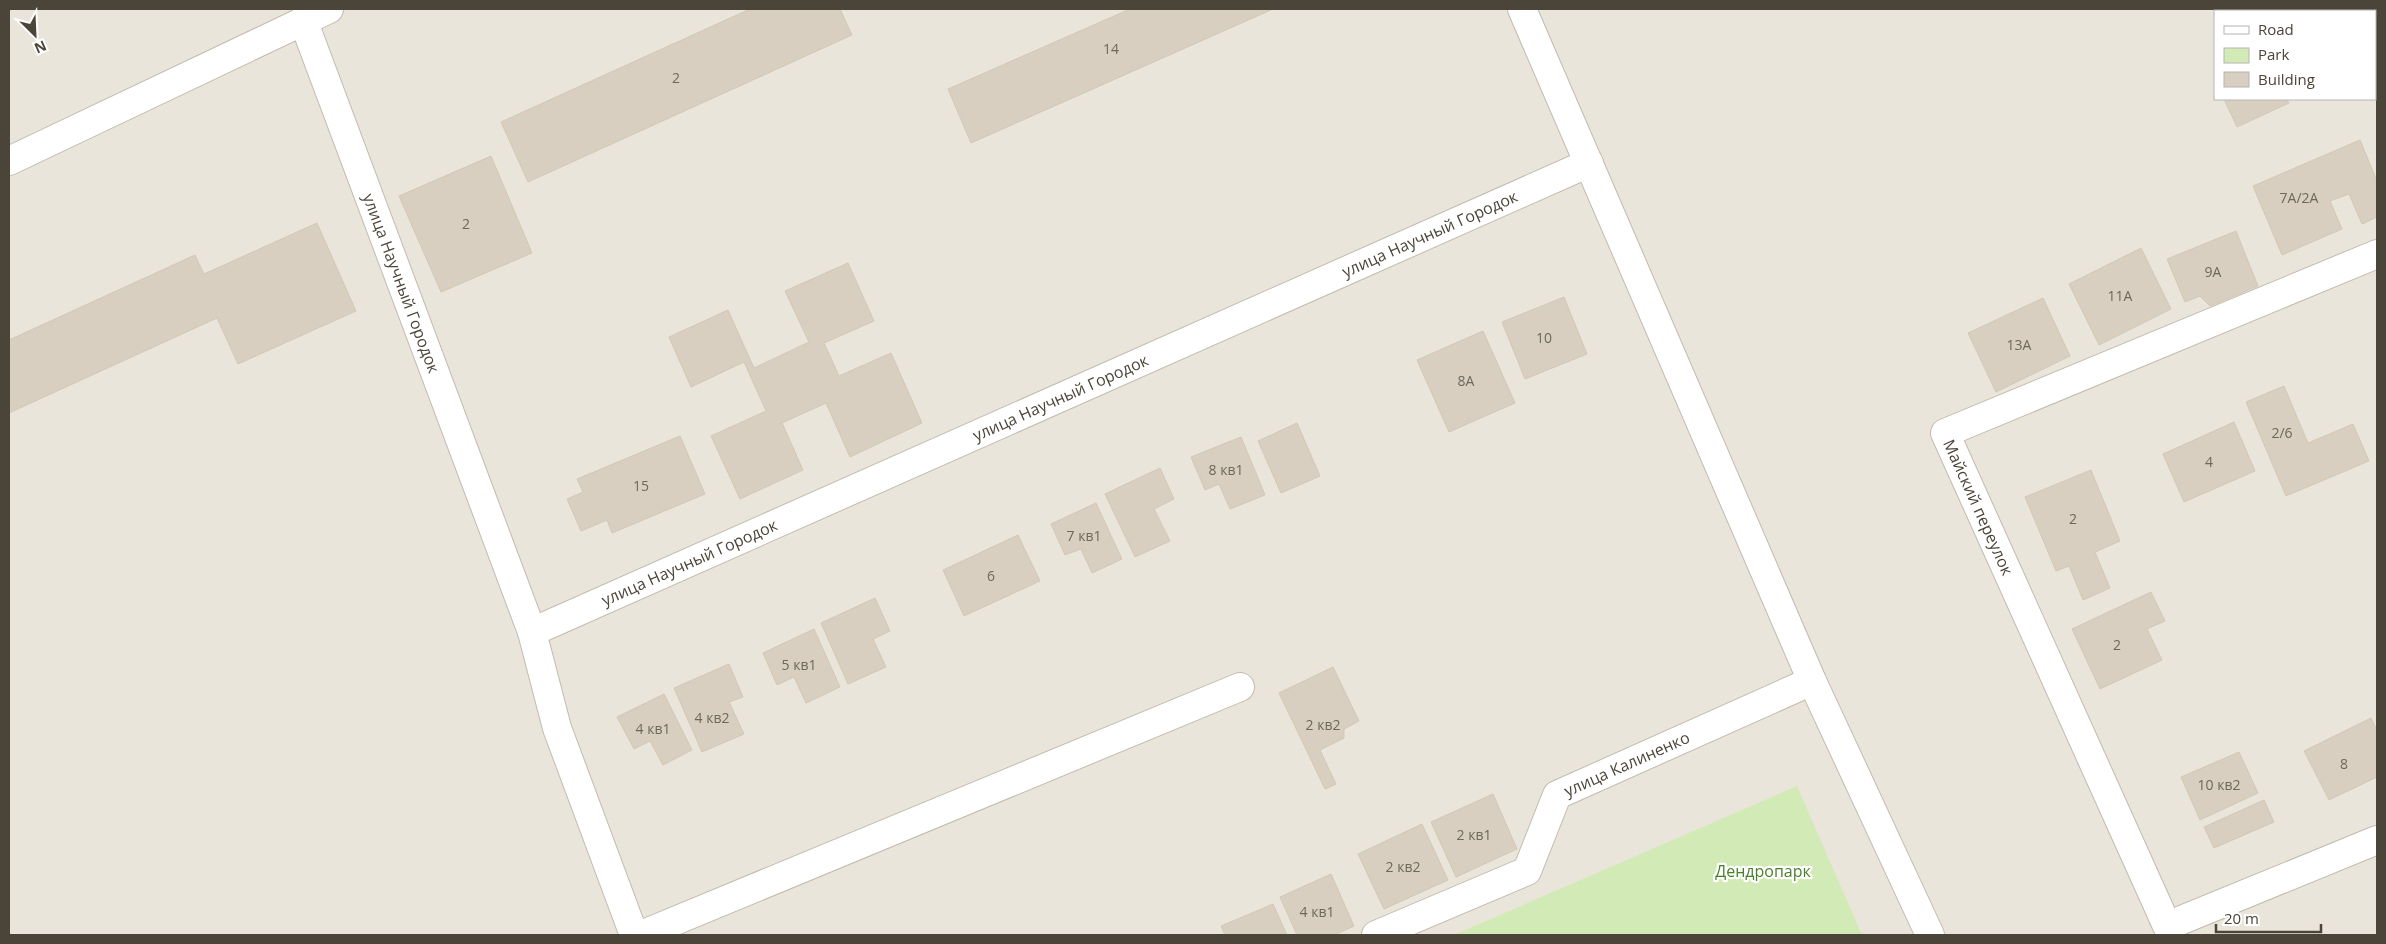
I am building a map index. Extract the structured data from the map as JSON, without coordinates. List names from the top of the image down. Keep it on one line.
{"streets":{"street":["улица Научный Городок","Майский переулок","улица Калиненко"]},"parks":["Дендропарк"],"house_numbers":["14","2","7А/2А","2","9А","11А","10","13А","8А","2/6","4","8 кв1","15","2","7 кв1","6","2","5 кв1","4 кв2","2 кв2","4 кв1","8","10 кв2","2 кв1","2 кв2","4 кв1"],"legend":["Road","Park","Building"],"scale_bar":"20 m","north":"bottom right"}
